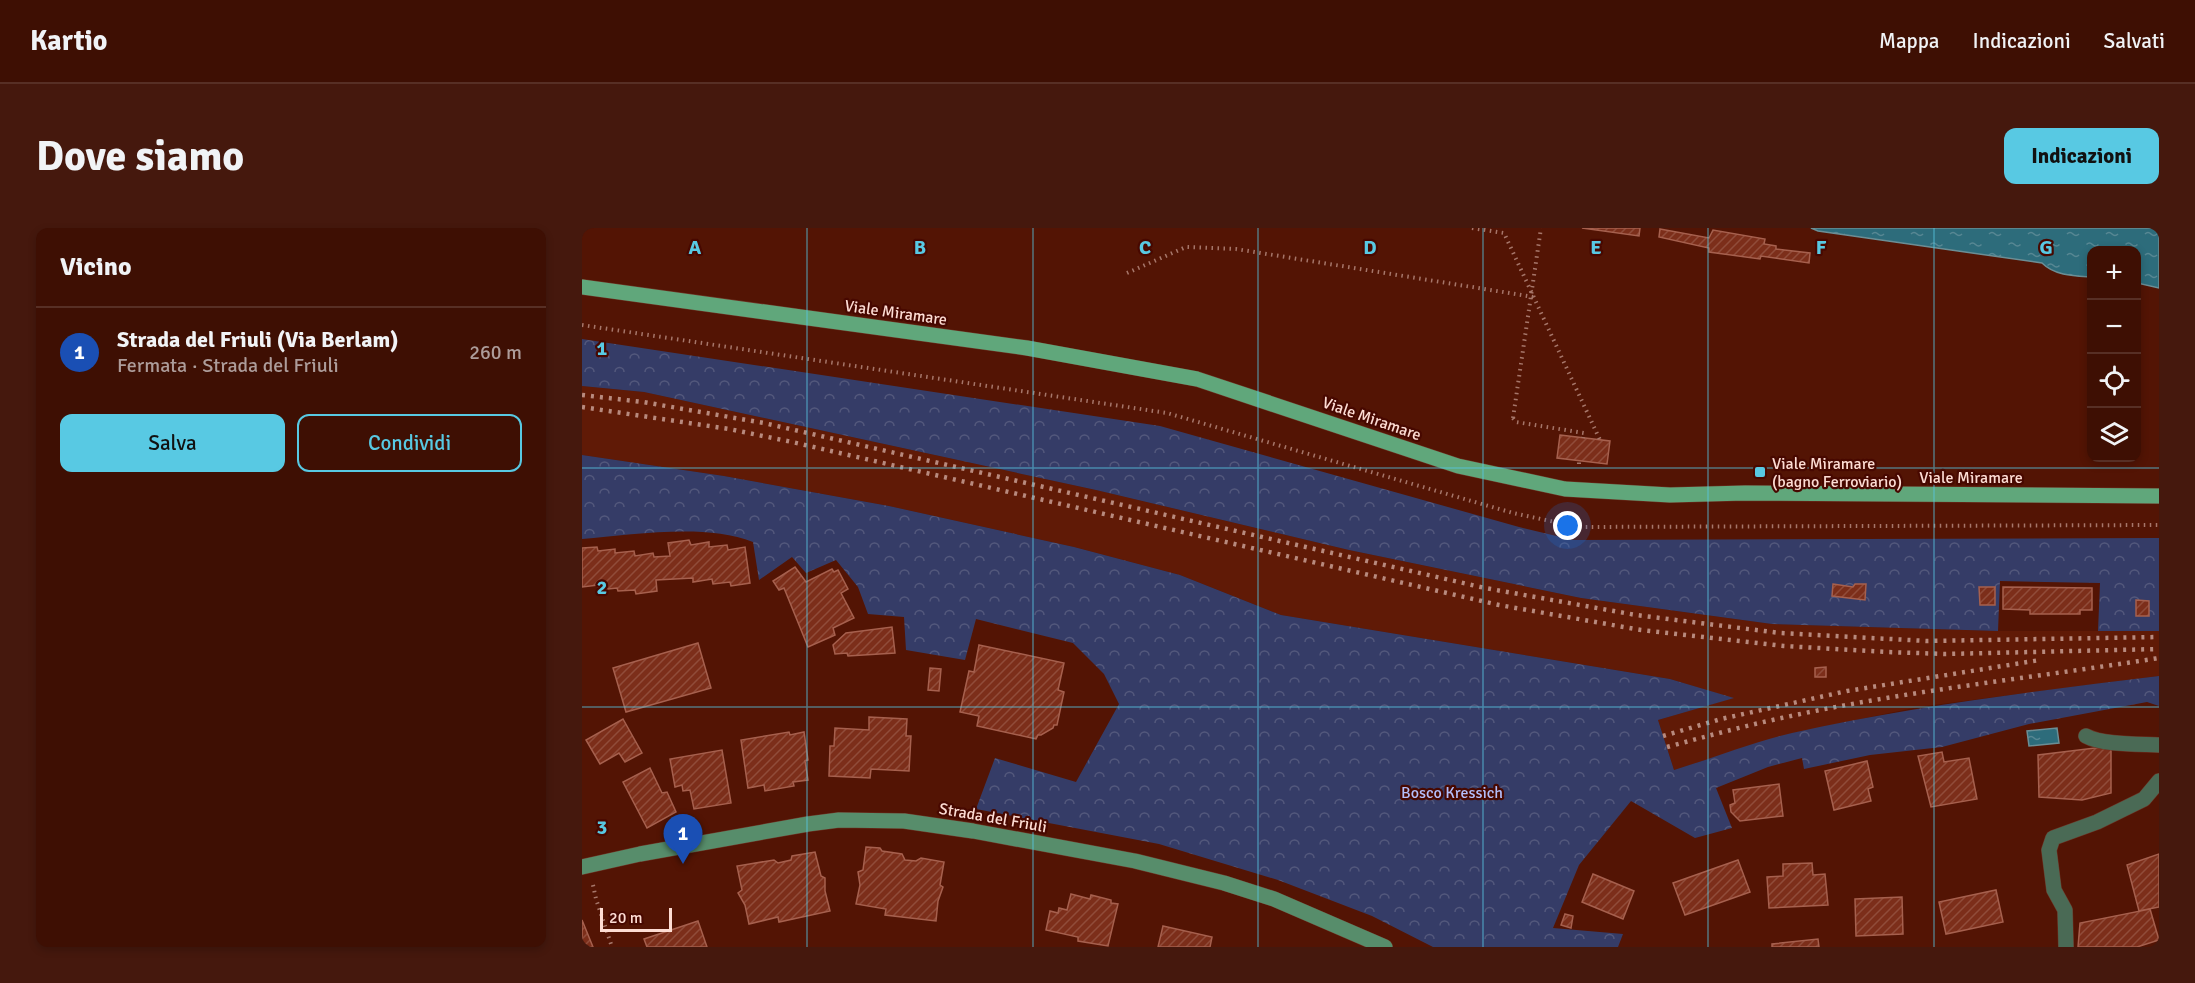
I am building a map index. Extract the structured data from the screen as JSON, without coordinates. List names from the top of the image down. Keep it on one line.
{"streets":{"main road":["Viale Miramare","Strada del Friuli"]},"parks":["Bosco Kressich"],"places":{"transit":["Viale Miramare (bagno Ferroviario)"]},"scale_bar":"20 m","page":{"header":"Kartio","nav":["Mappa","Indicazioni","Salvati"],"buttons":["Indicazioni",["Salva","Condividi"]],"title":"Dove siamo","heading":"Vicino","map_buttons":["+","−"],"list":[{"mark":"1","name":"Strada del Friuli (Via Berlam)","note":"Fermata · Strada del Friuli","value":"260 m"}],"pins":"1","scale":"20 m"},"grid":{"columns":["A","B","C","D","E","F","G"],"rows":["1","2","3"]}}
